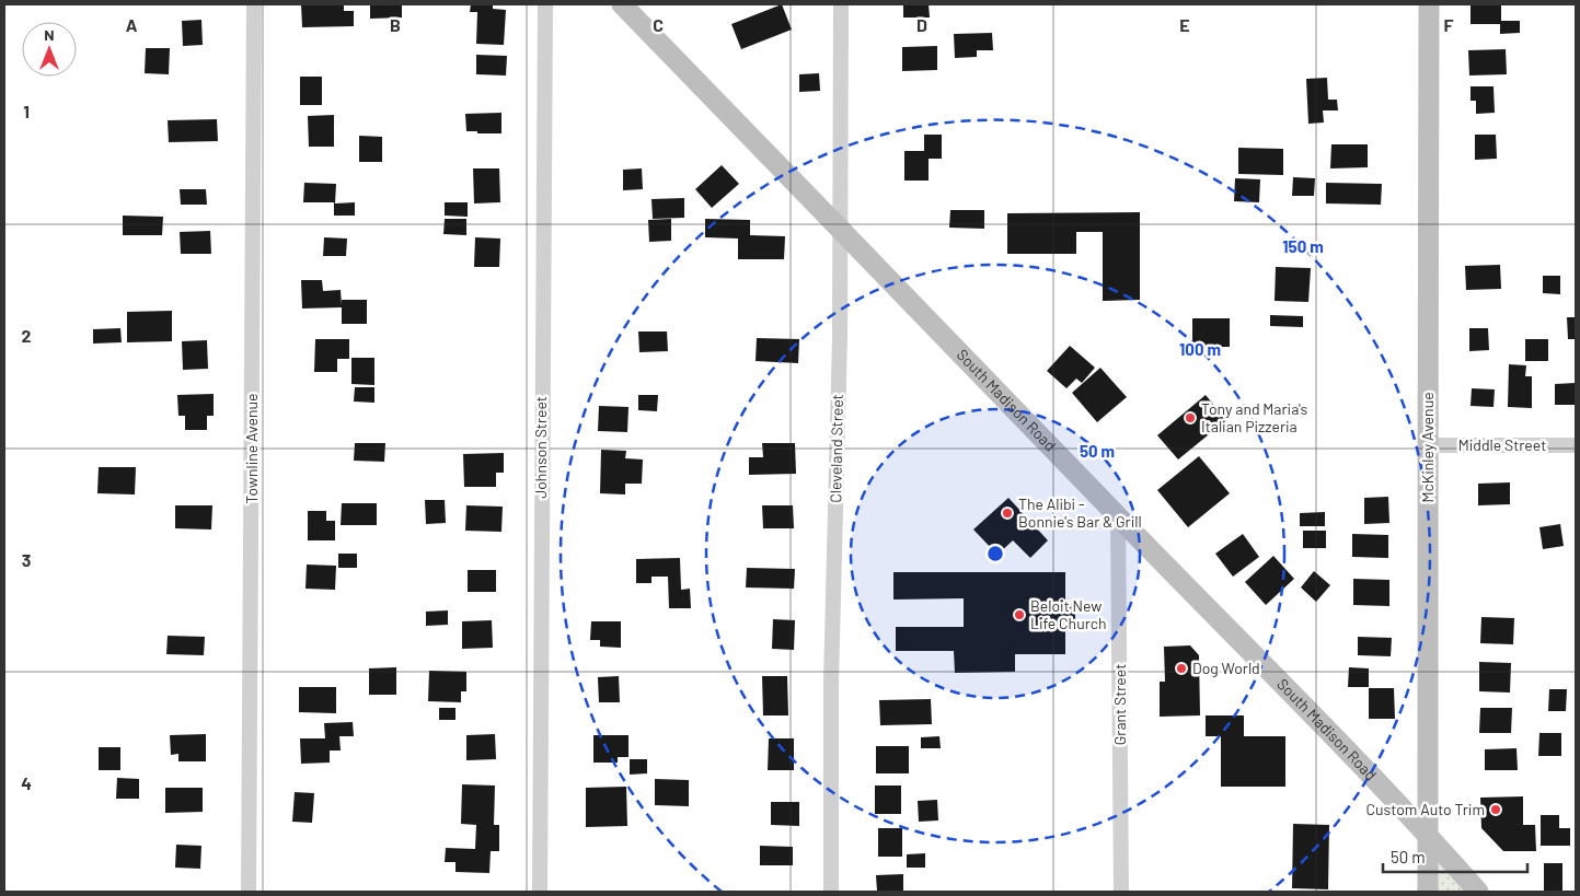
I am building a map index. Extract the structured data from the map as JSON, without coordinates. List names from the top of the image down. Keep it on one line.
{"streets":{"main road":["South Madison Road","McKinley Avenue"],"street":["Middle Street","Johnson Street","Townline Avenue","Cleveland Street","Grant Street"]},"crossings":[["South Madison Road","McKinley Avenue"],["South Madison Road","Cleveland Street"],["South Madison Road","Grant Street"],["Middle Street","McKinley Avenue"]],"places":["Tony and Maria's Italian Pizzeria","The Alibi - Bonnie's Bar & Grill","Beloit New Life Church","Dog World","Custom Auto Trim"],"scale_bar":"50 m","north":"top","grid":{"columns":["A","B","C","D","E","F"],"rows":["1","2","3","4"]},"rings":["150 m","100 m","50 m"]}
